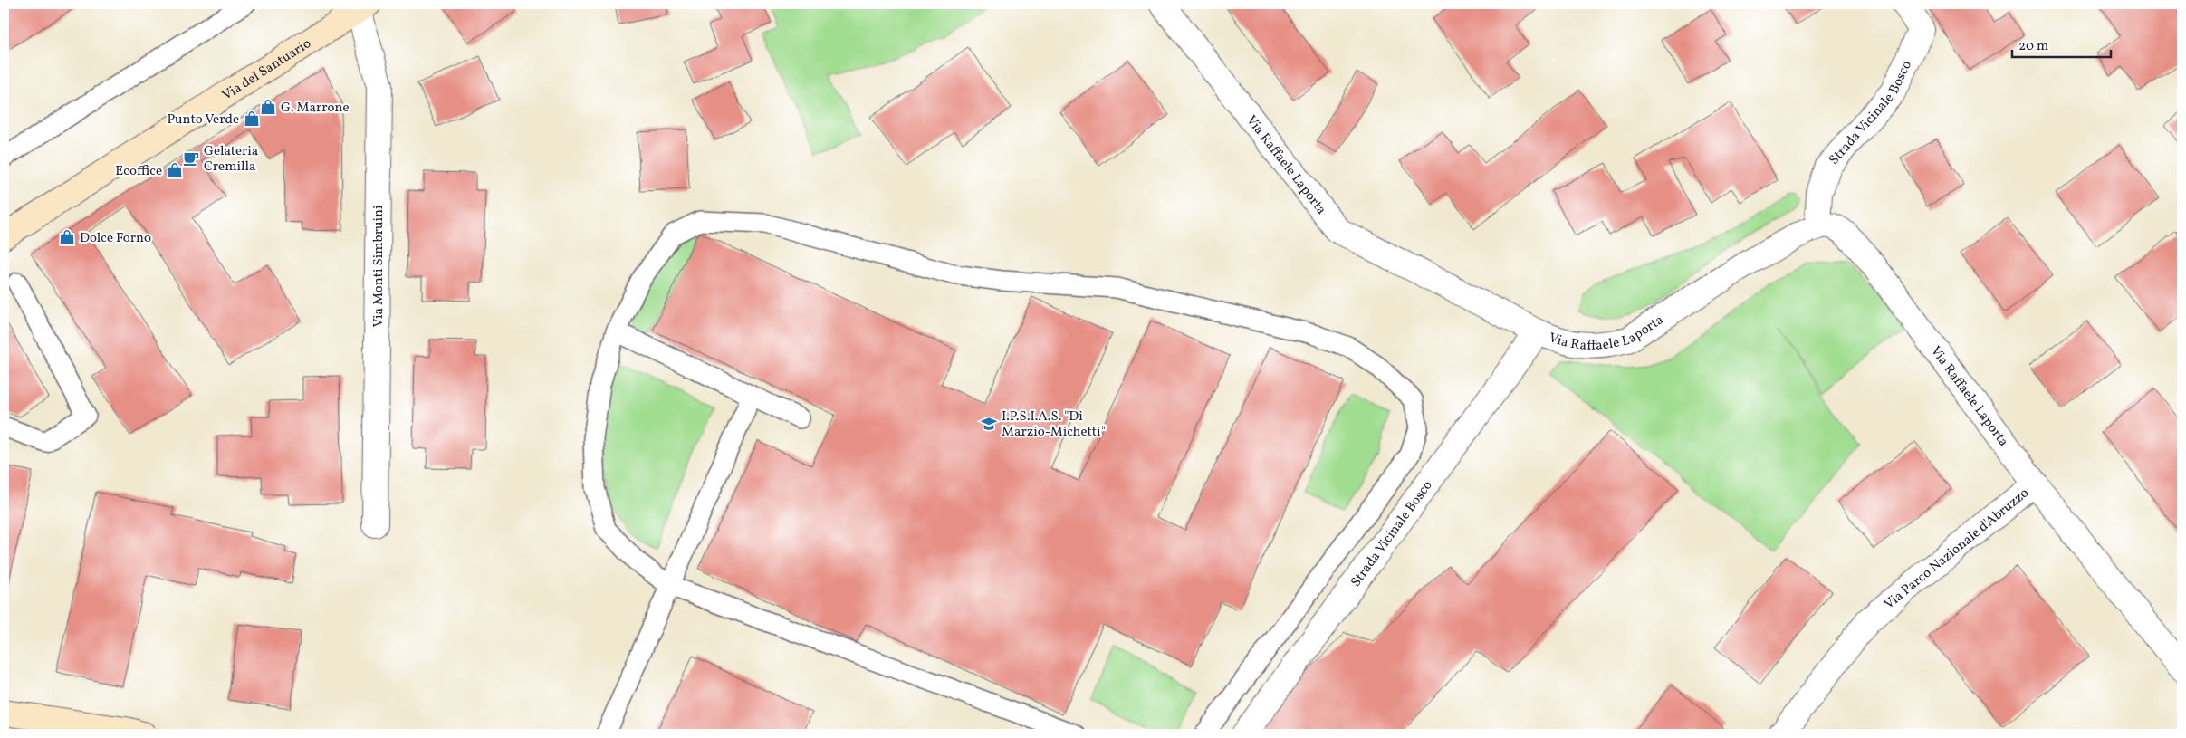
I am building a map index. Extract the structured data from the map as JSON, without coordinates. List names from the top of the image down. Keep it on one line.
{"streets":{"street":["Via del Santuario","Strada Vicinale Bosco","Via Raffaele Laporta","Via Monti Simbruini","Via Parco Nazionale d'Abruzzo"]},"crossings":[["Via del Santuario","Via Monti Simbruini"],["Strada Vicinale Bosco","Via Raffaele Laporta"],["Via Raffaele Laporta","Via Parco Nazionale d'Abruzzo"]],"places":{"shop":["G. Marrone","Punto Verde","Ecoffice","Dolce Forno"],"cafe":["Gelateria Cremilla"],"school or university":["I.P.S.I.A.S. \"Di Marzio-Michetti\""]},"scale_bar":"20 m"}
